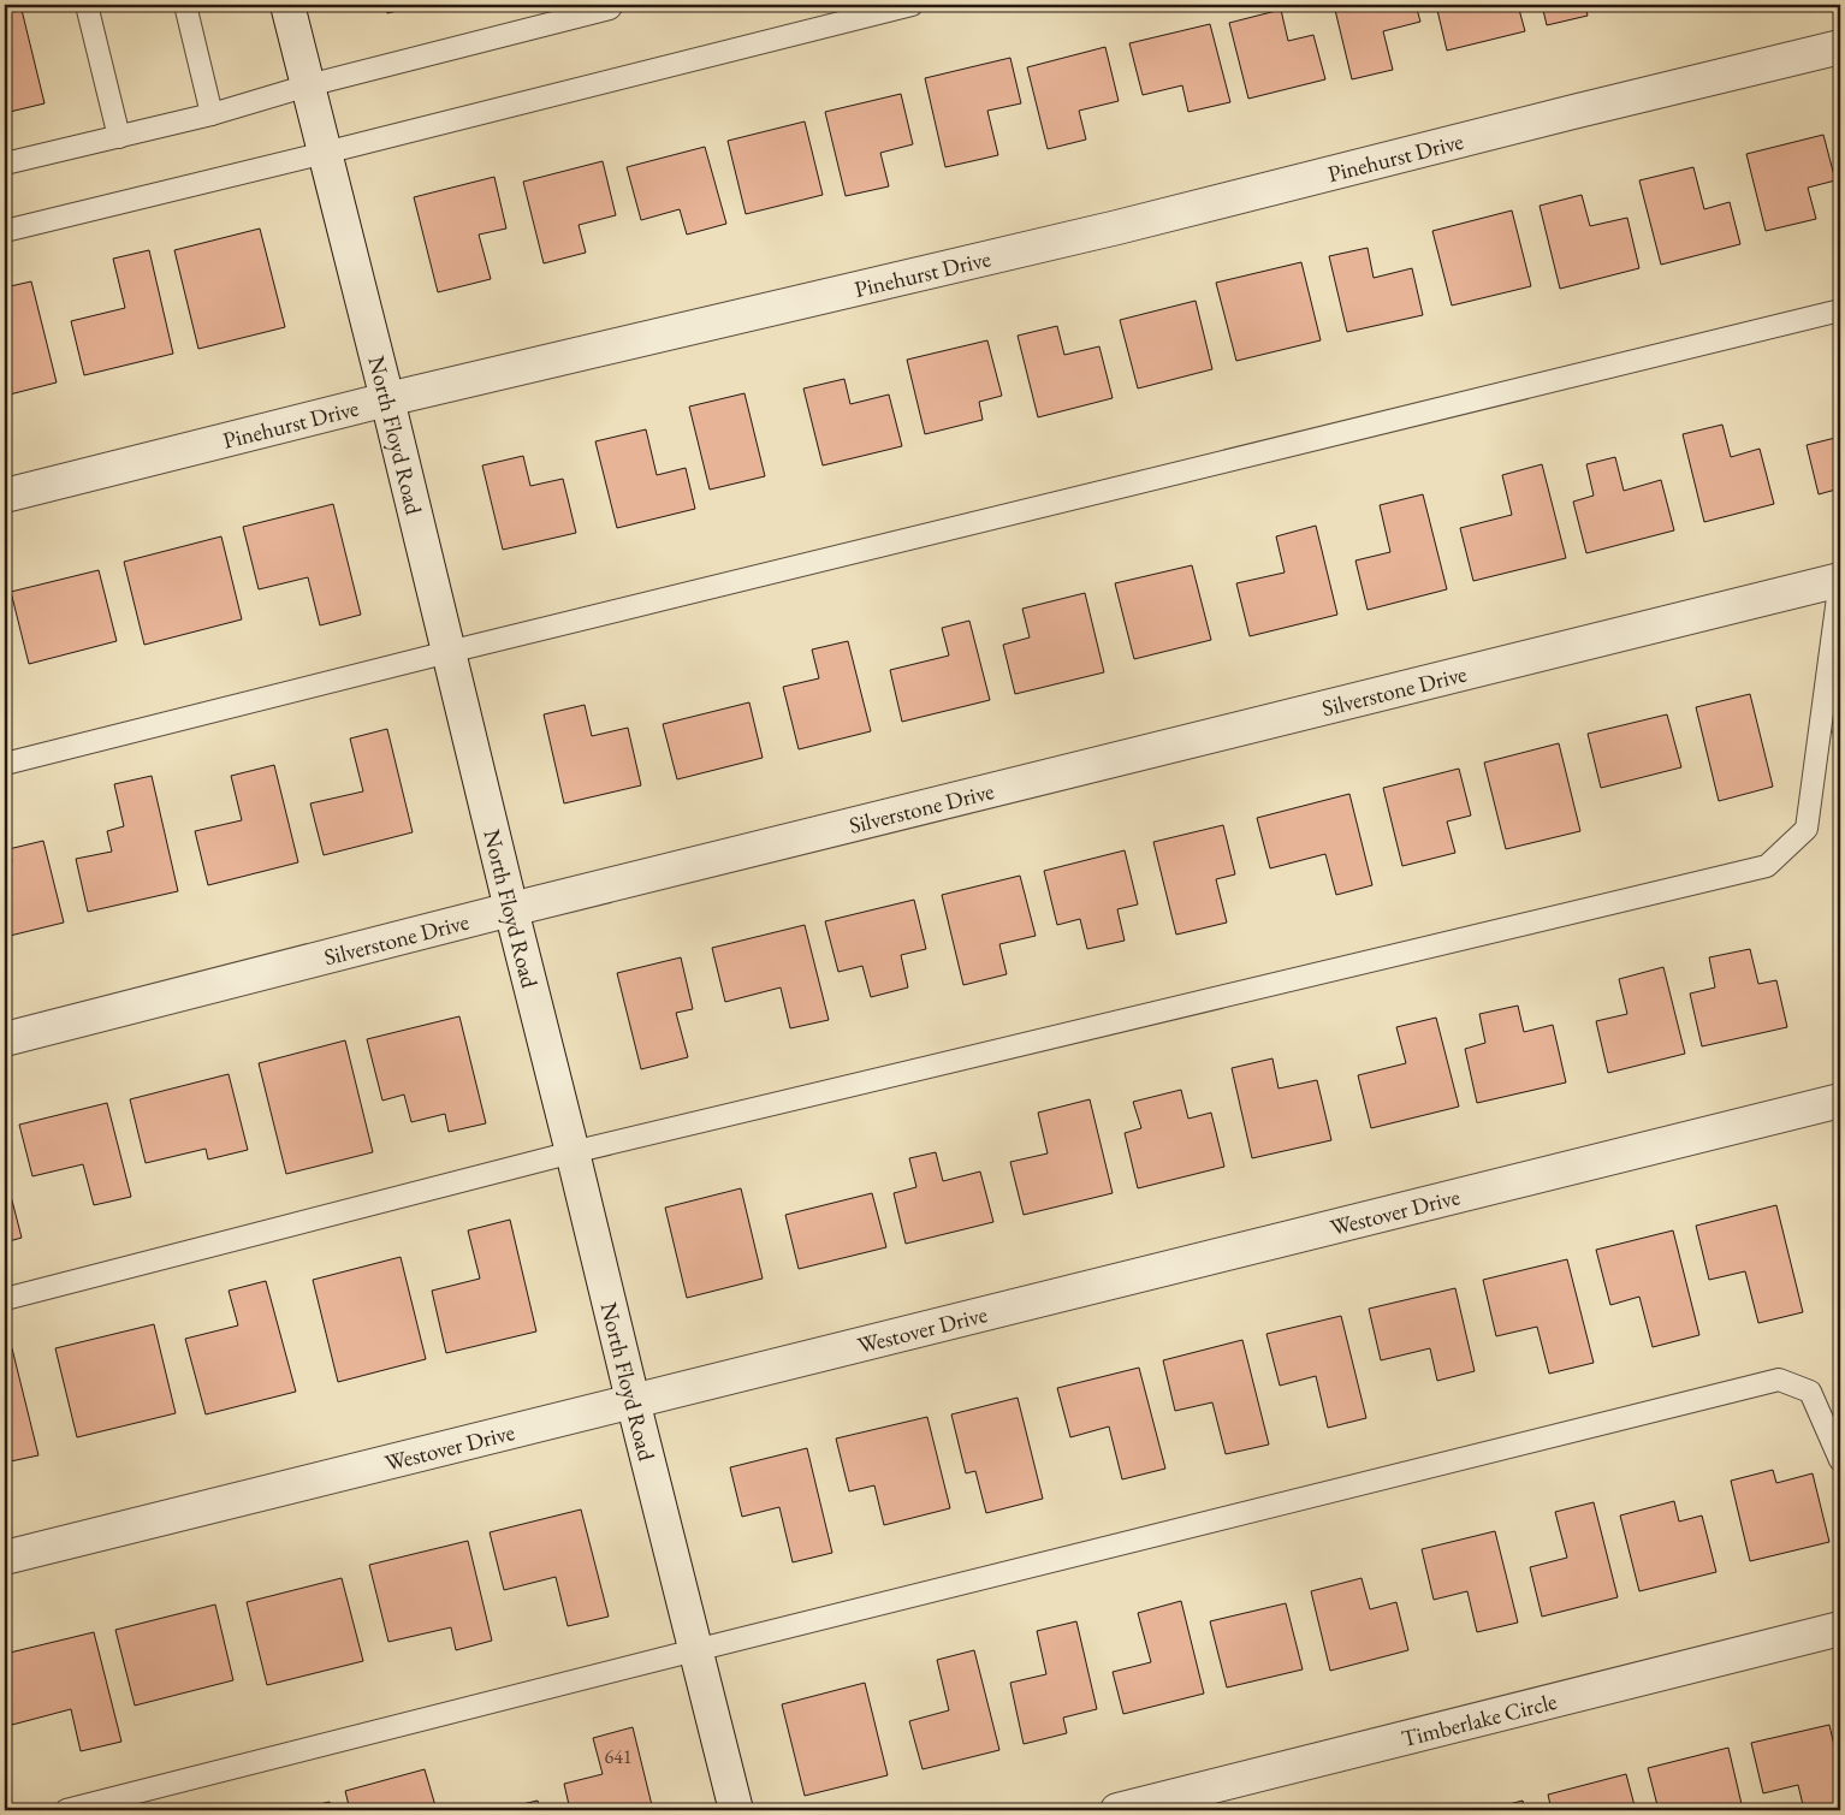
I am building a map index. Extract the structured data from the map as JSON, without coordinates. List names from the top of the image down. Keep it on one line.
{"streets":{"street":["Pinehurst Drive","North Floyd Road","Silverstone Drive","Westover Drive","Timberlake Circle"]},"crossings":[["Pinehurst Drive","North Floyd Road"],["North Floyd Road","Silverstone Drive"],["North Floyd Road","Westover Drive"]],"house_numbers":["641"]}
